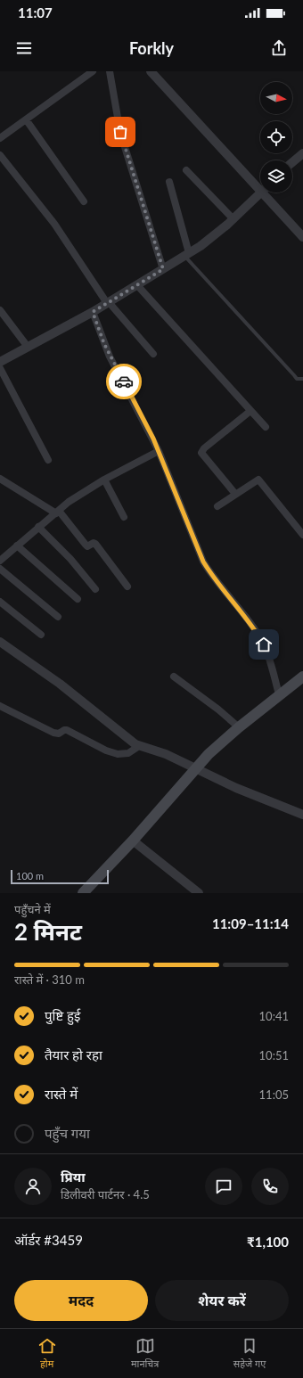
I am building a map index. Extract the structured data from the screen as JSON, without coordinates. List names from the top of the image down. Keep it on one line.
{"scale_bar":"100 m","north":"right","page":{"status":"11:07","header":"Forkly","scale":"100 m","heading":["2 मिनट","पहुँचने में","11:09–11:14"],"panel":["प्रिया","डिलीवरी पार्टनर · 4.5","ऑर्डर #3459","₹1,100"],"bar":"रास्ते में · 310 m","list":[["पुष्टि हुई","10:41"],["तैयार हो रहा","10:51"],["रास्ते में","11:05"],"पहुँच गया"],"buttons":["मदद","शेयर करें"],"tabs":["होम","मानचित्र","सहेजे गए"]}}
